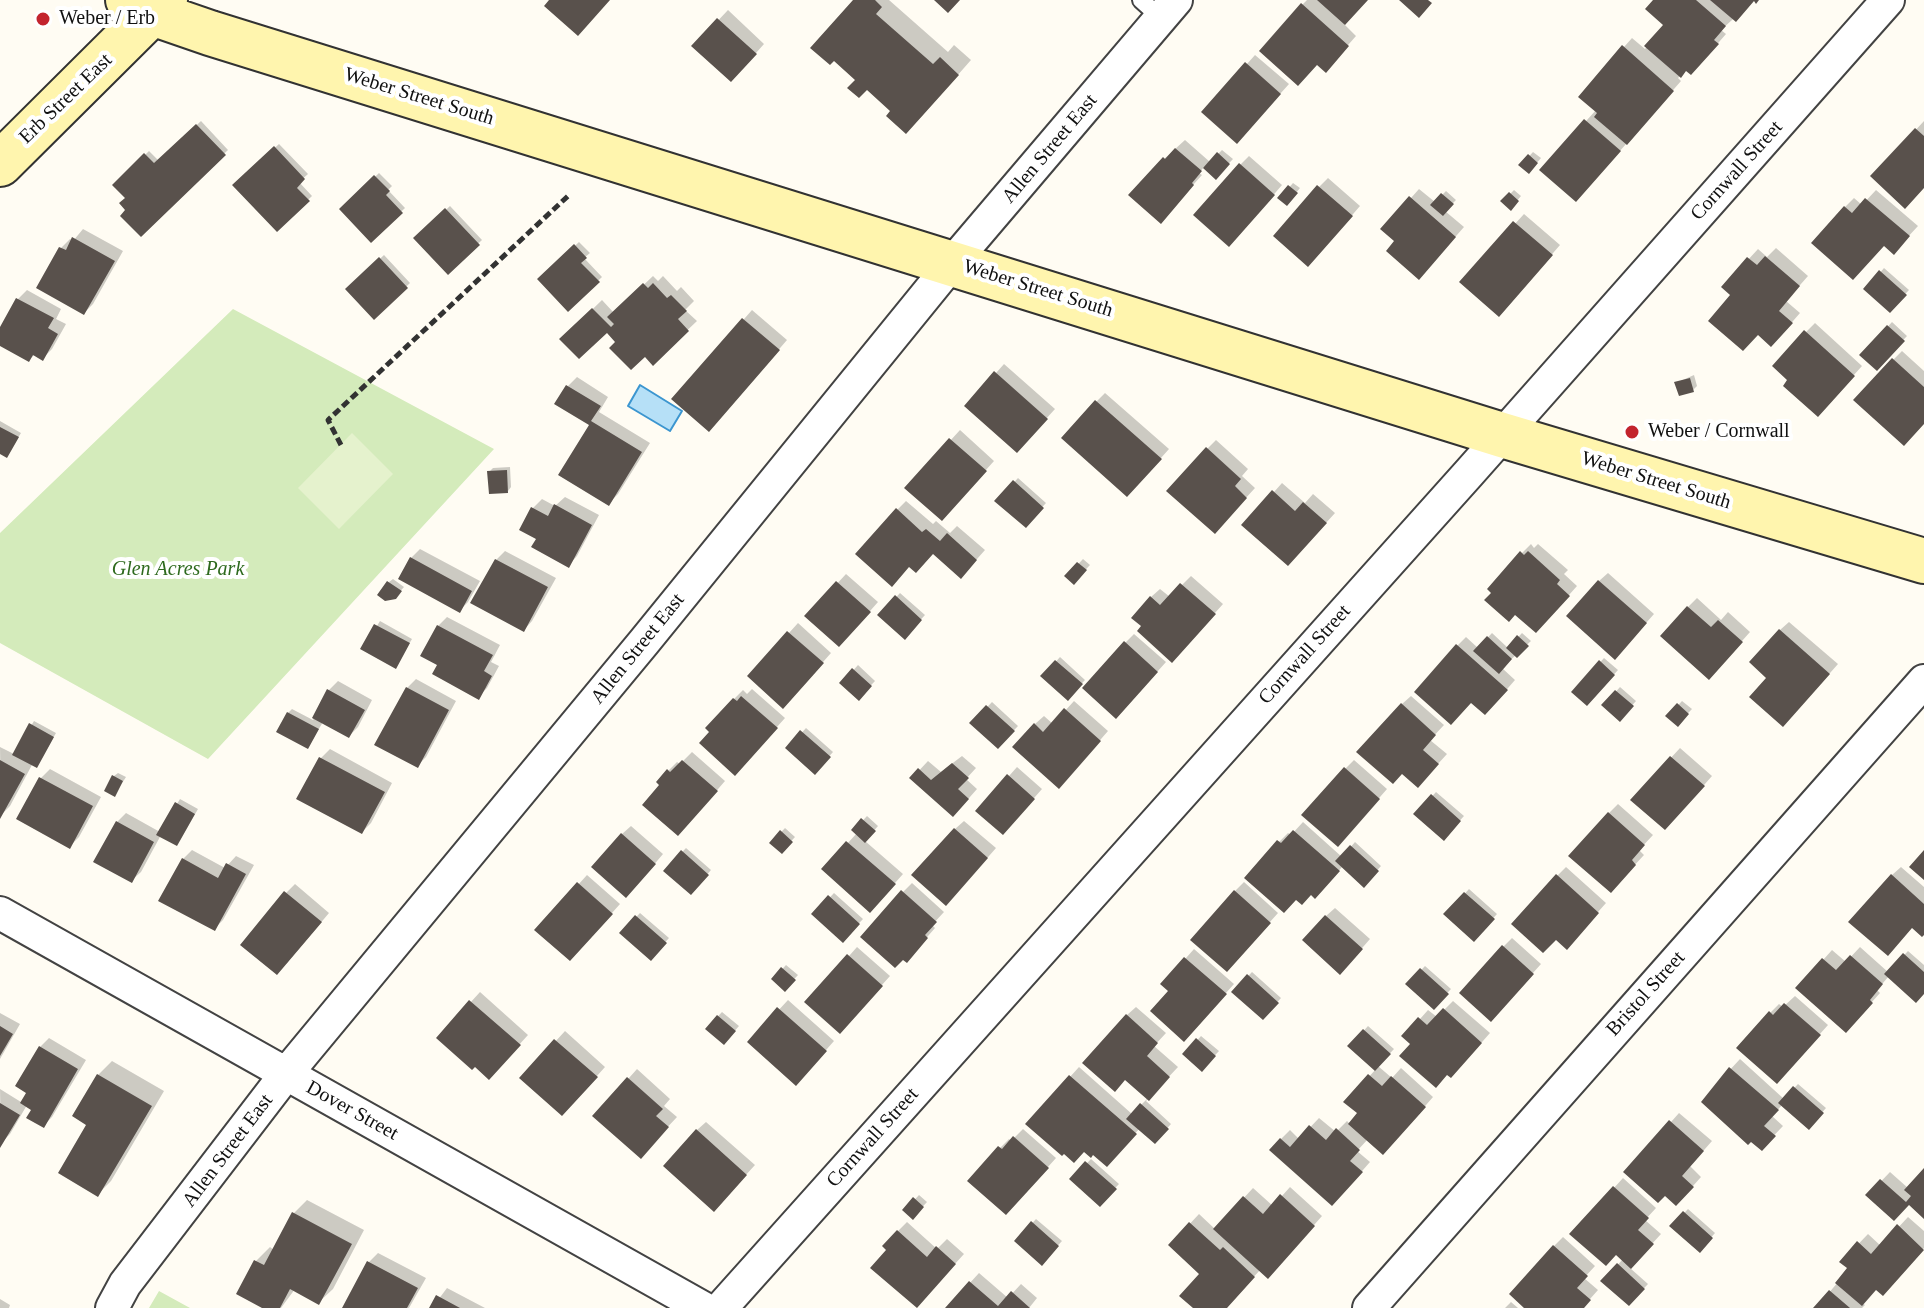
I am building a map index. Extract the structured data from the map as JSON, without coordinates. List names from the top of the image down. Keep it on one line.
{"streets":{"main road":["Weber Street South","Erb Street East"],"street":["Allen Street East","Cornwall Street","Bristol Street","Dover Street"]},"crossings":[["Weber Street South","Erb Street East"],["Weber Street South","Allen Street East"],["Weber Street South","Cornwall Street"],["Allen Street East","Dover Street"]],"parks":["Glen Acres Park"],"places":["Weber / Erb","Weber / Cornwall"]}
